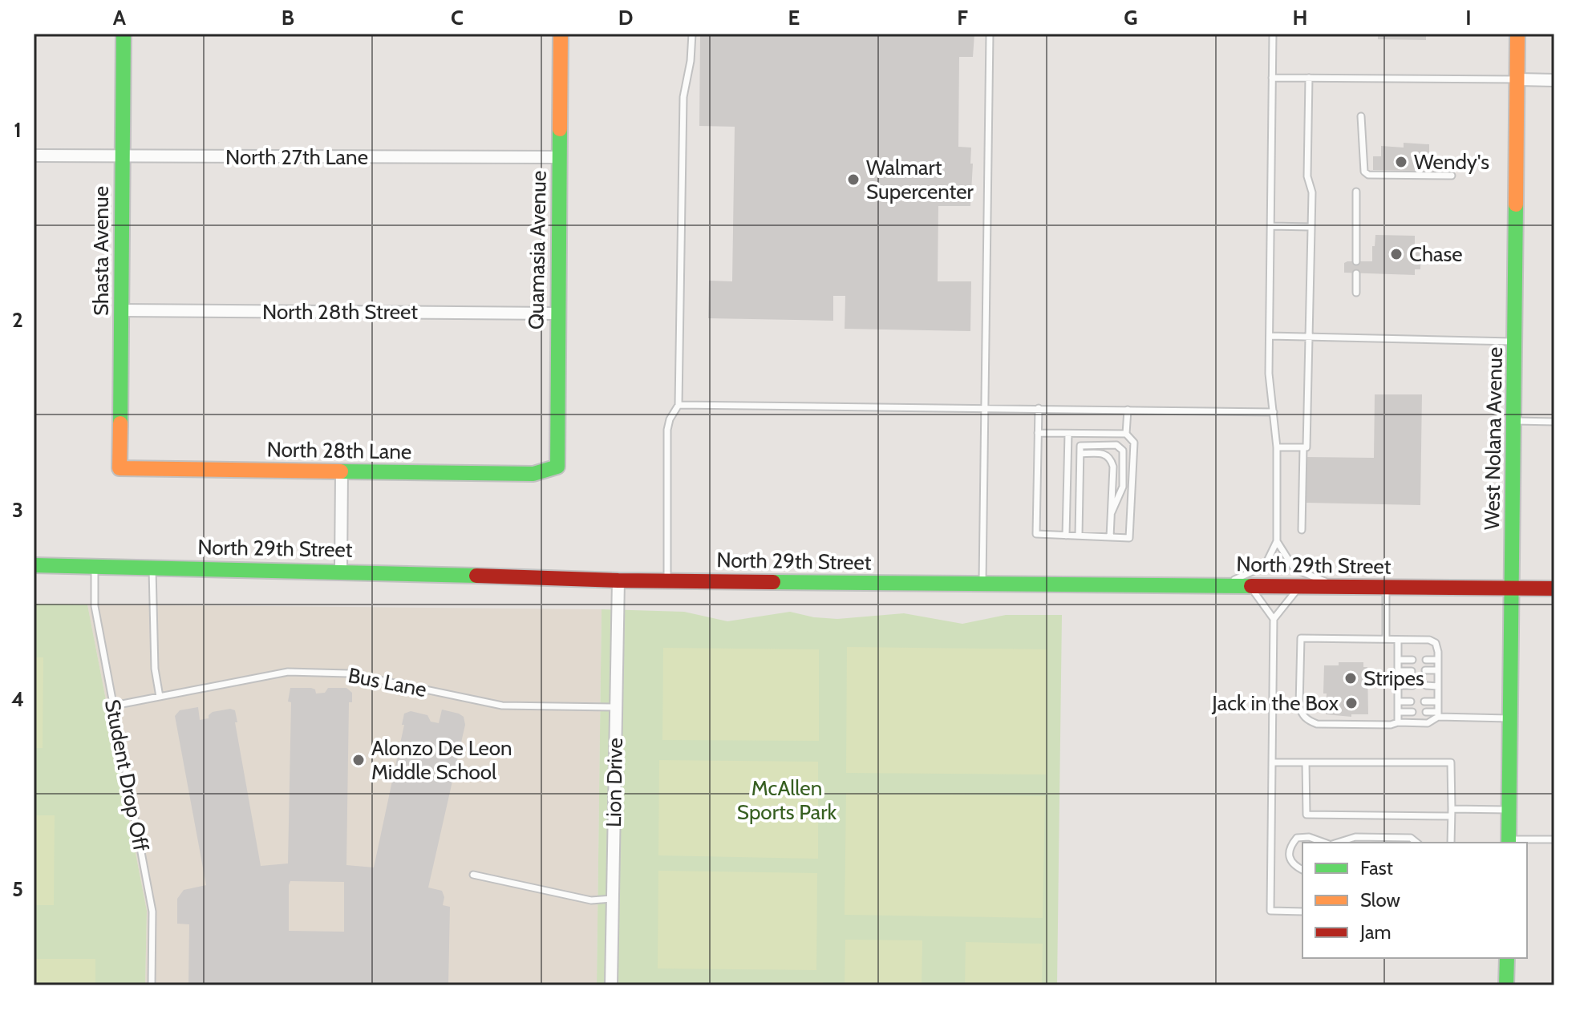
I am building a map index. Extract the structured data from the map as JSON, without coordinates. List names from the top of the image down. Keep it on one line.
{"streets":{"street":["North 27th Lane","Quamasia Avenue","Shasta Avenue","North 28th Street","West Nolana Avenue","North 28th Lane","North 29th Street","Lion Drive"],"lane":["Bus Lane","Student Drop Off"]},"crossings":[["North 27th Lane","Quamasia Avenue"],["North 27th Lane","Shasta Avenue"],["Quamasia Avenue","North 28th Street"],["Quamasia Avenue","North 28th Lane"],["Shasta Avenue","North 28th Street"],["Shasta Avenue","North 28th Lane"],["West Nolana Avenue","North 29th Street"],["North 29th Street","Student Drop Off"],["North 29th Street","Lion Drive"],["Bus Lane","Student Drop Off"],["Bus Lane","Lion Drive"]],"parks":["McAllen Sports Park"],"places":["Wendy's","Walmart Supercenter","Chase","Stripes","Jack in the Box","Alonzo De Leon Middle School"],"legend":["Fast","Slow","Jam"],"grid":{"columns":["A","B","C","D","E","F","G","H","I"],"rows":["1","2","3","4","5"]}}
